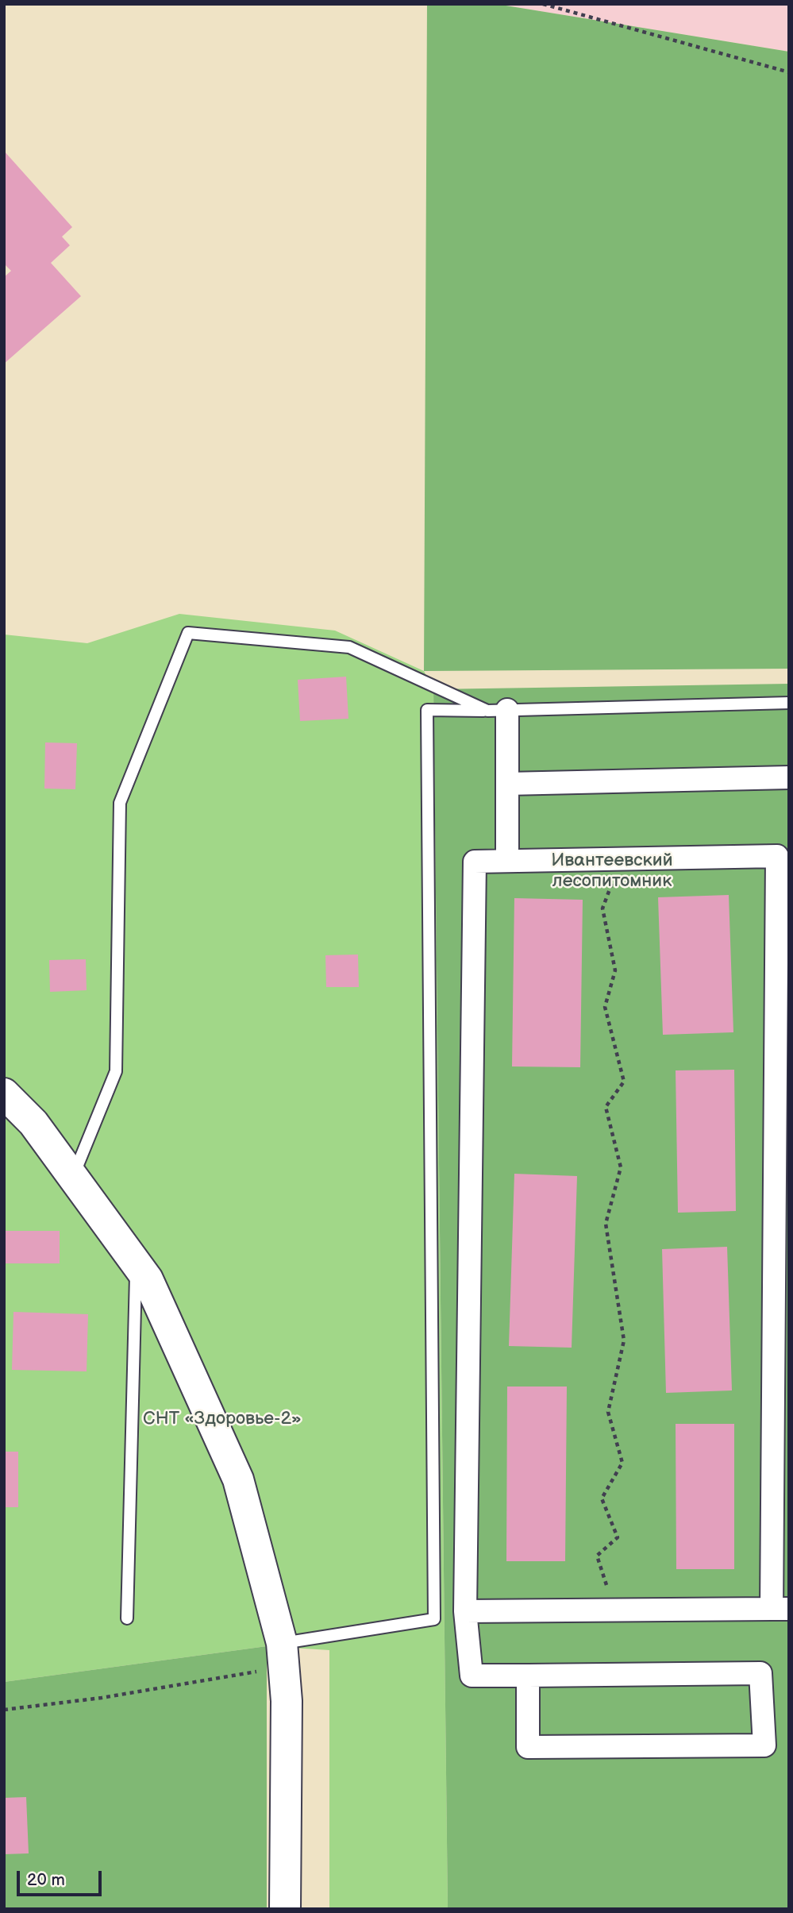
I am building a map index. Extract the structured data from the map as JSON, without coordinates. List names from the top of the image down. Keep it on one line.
{"parks":["Ивантеевский лесопитомник","СНТ «Здоровье-2»"],"scale_bar":"20 m"}
